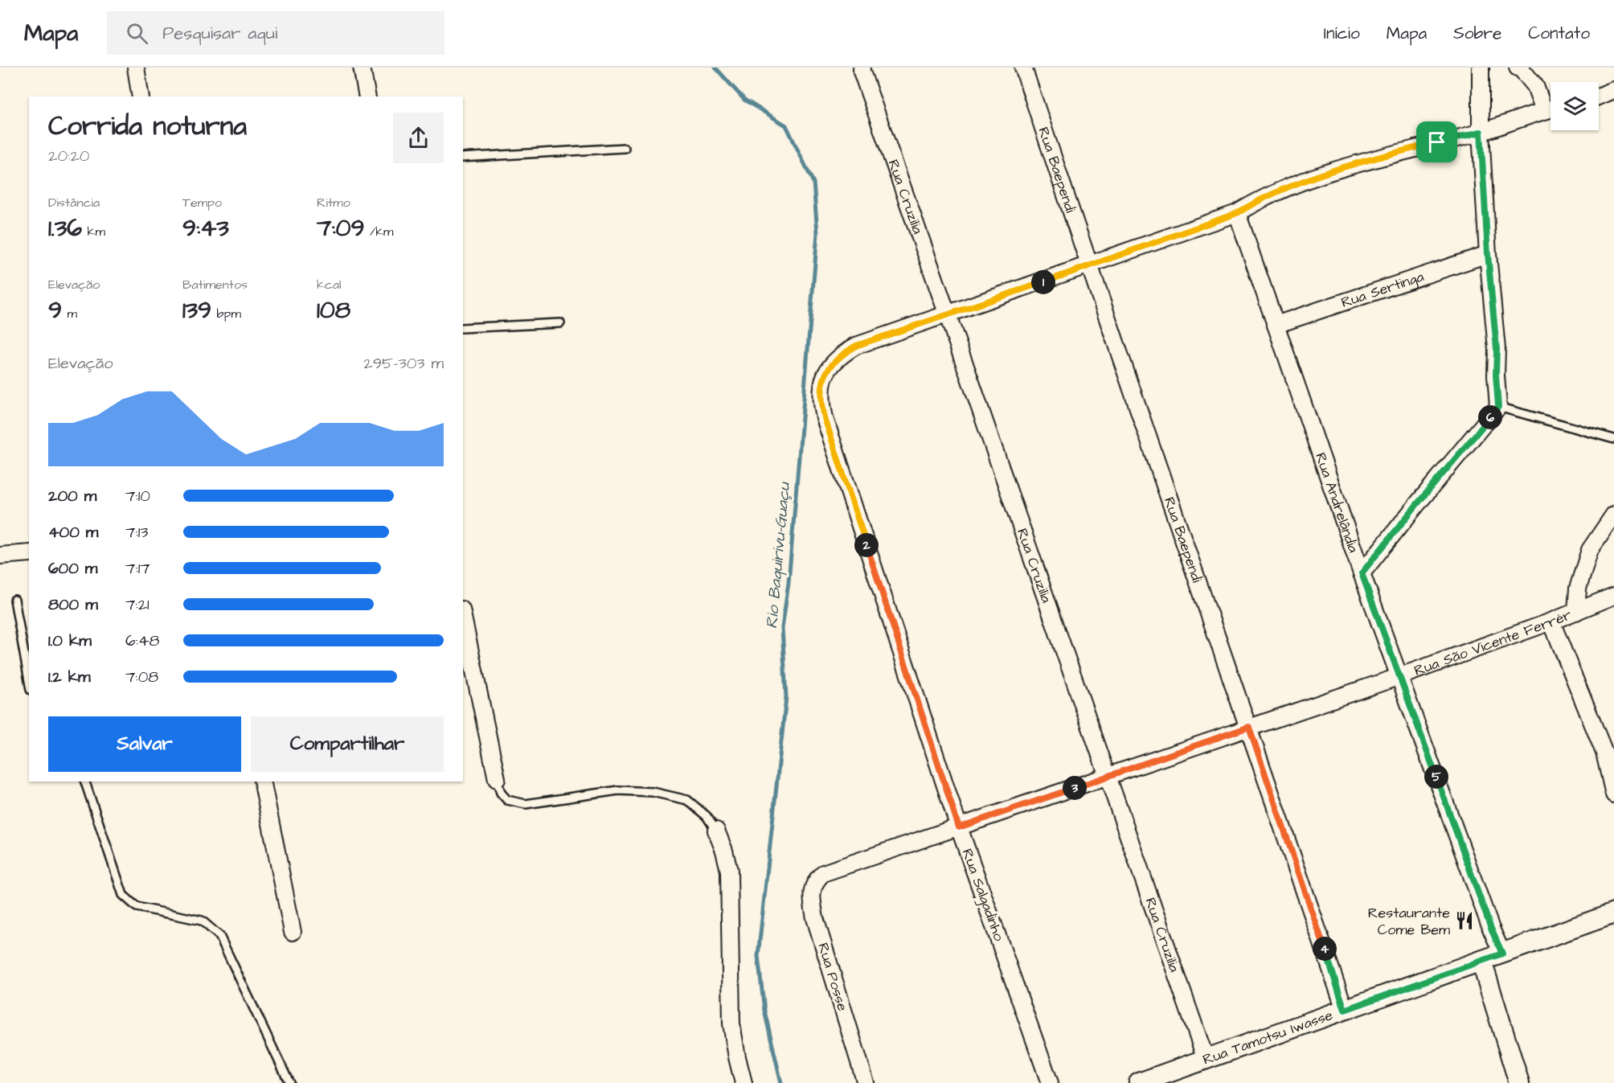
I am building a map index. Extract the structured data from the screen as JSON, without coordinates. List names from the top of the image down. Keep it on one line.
{"streets":{"street":["Rua Baependi","Rua Cruzilia","Rua Sertinga","Rua Andrelândia","Rua São Vicente Ferrér","Rua Salgadinho","Rua Posse","Rua Tamotsu Iwasse"]},"crossings":[["Rua Baependi","Rua São Vicente Ferrér"],["Rua Baependi","Rua Salgadinho"],["Rua Baependi","Rua Tamotsu Iwasse"],["Rua Cruzilia","Rua São Vicente Ferrér"],["Rua Cruzilia","Rua Salgadinho"],["Rua Cruzilia","Rua Tamotsu Iwasse"],["Rua Sertinga","Rua Andrelândia"],["Rua Andrelândia","Rua São Vicente Ferrér"],["Rua Andrelândia","Rua Salgadinho"],["Rua Andrelândia","Rua Tamotsu Iwasse"],["Rua São Vicente Ferrér","Rua Salgadinho"],["Rua São Vicente Ferrér","Rua Posse"]],"water":["Rio Baquirivu-Guaçu"],"places":{"restaurant":["Restaurante Come Bem"]},"page":{"header":"Mapa","search":"Pesquisar aqui","nav":["Início","Mapa","Sobre","Contato"],"heading":["Corrida noturna","20:20"],"stats":[["Distância","1.36 km"],["Tempo","9:43"],["Ritmo","7:09 /km"],["Elevação","9 m"],["Batimentos","139 bpm"],["kcal","108"]],"pins":["1","6","2","5","3","4"],"chart":["Elevação","295–303 m"],"list":[{"name":"200 m","note":"7:10"},{"name":"400 m","note":"7:13"},{"name":"600 m","note":"7:17"},{"name":"800 m","note":"7:21"},{"name":"1.0 km","note":"6:48"},{"name":"1.2 km","note":"7:08"}],"buttons":["Salvar","Compartilhar"]}}
